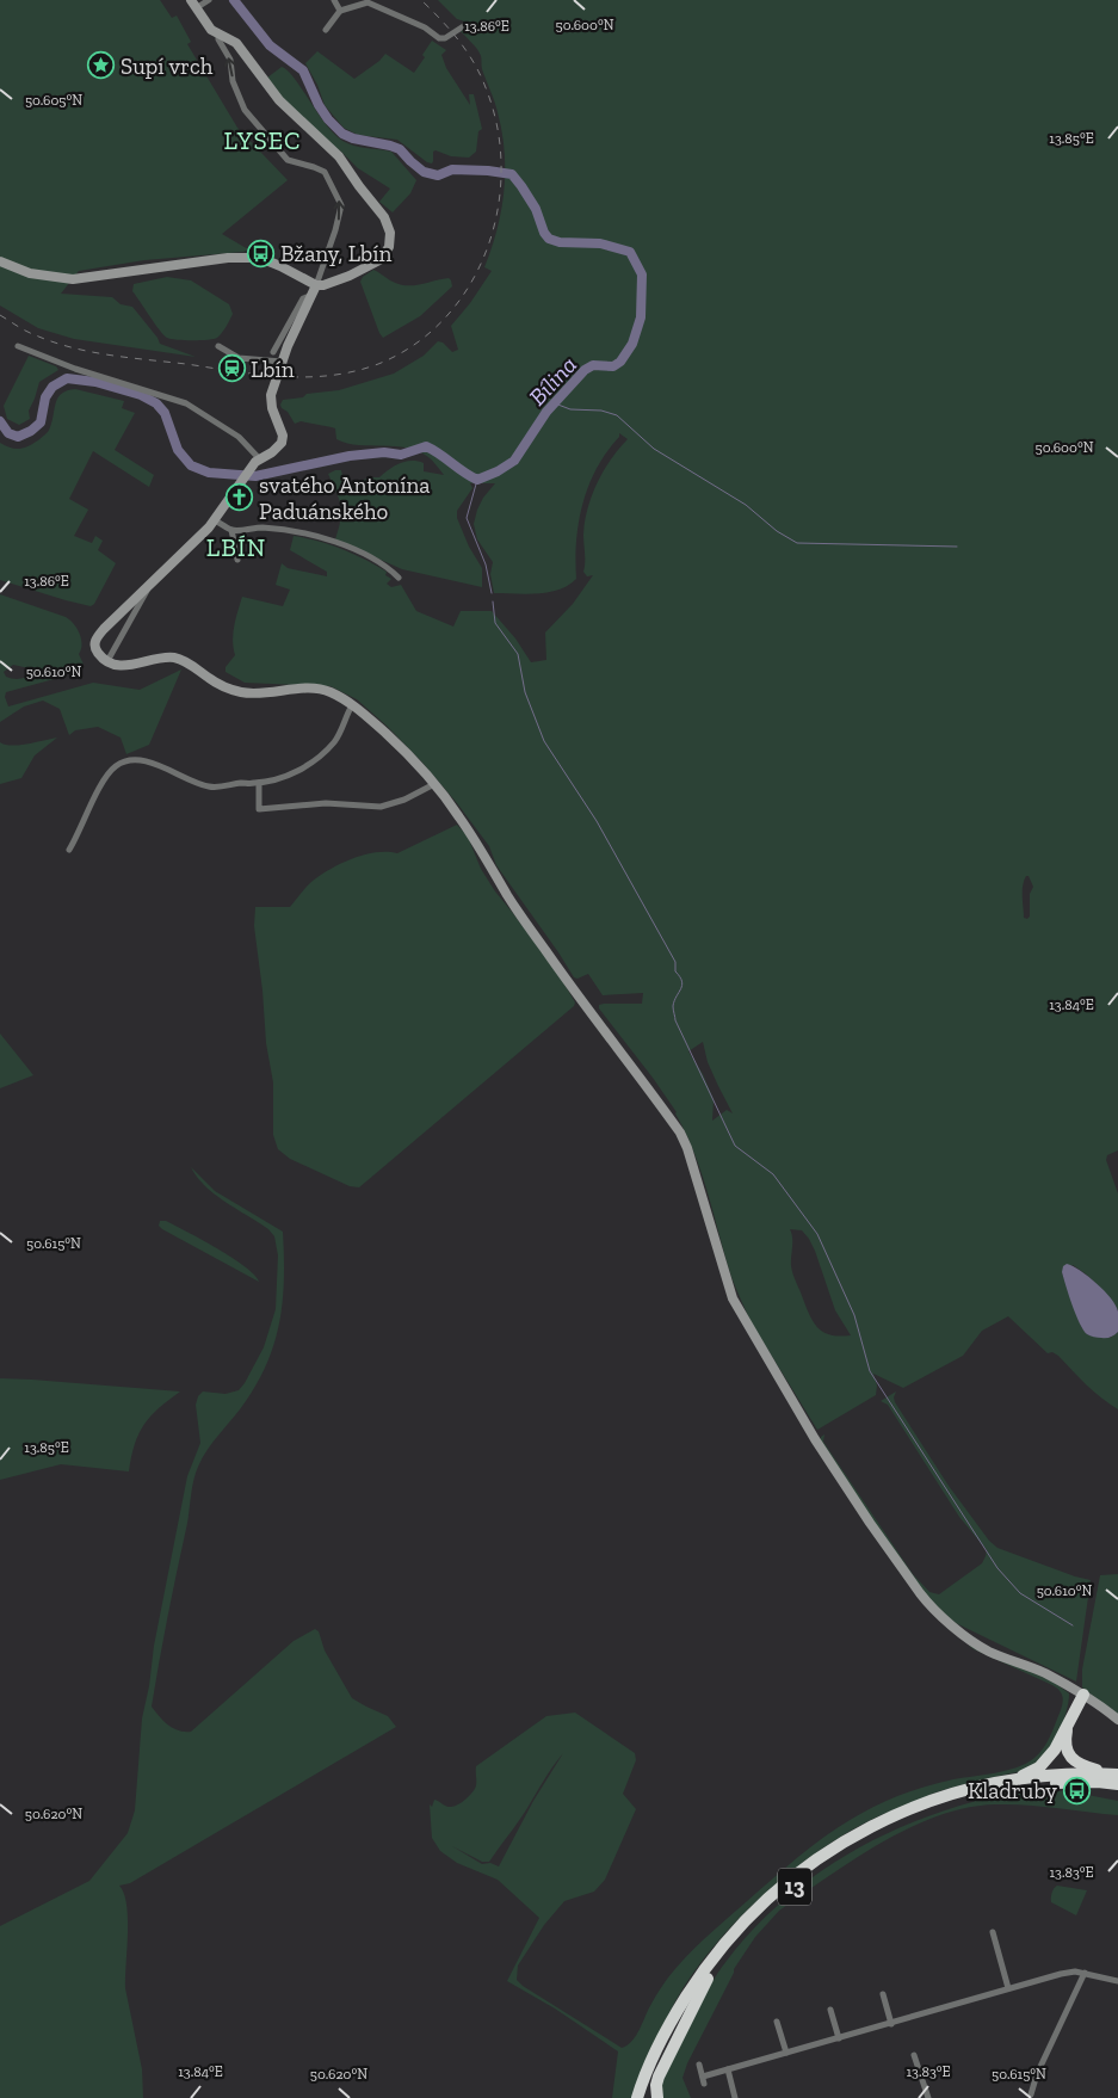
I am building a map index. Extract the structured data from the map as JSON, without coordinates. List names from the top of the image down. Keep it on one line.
{"streets":{"highway":["13"]},"districts":["LYSEC","LBÍN"],"water":["Bílina"],"places":{"place":["Supí vrch"],"bus stop":["Bžany, Lbín","Kladruby"],"station":["Lbín"],"church":["svatého Antonína Paduánského"]},"coordinates":["50.600°N","13.86°E","50.605°N","13.85°E","50.610°N","13.84°E","50.615°N","50.620°N","13.83°E"]}
